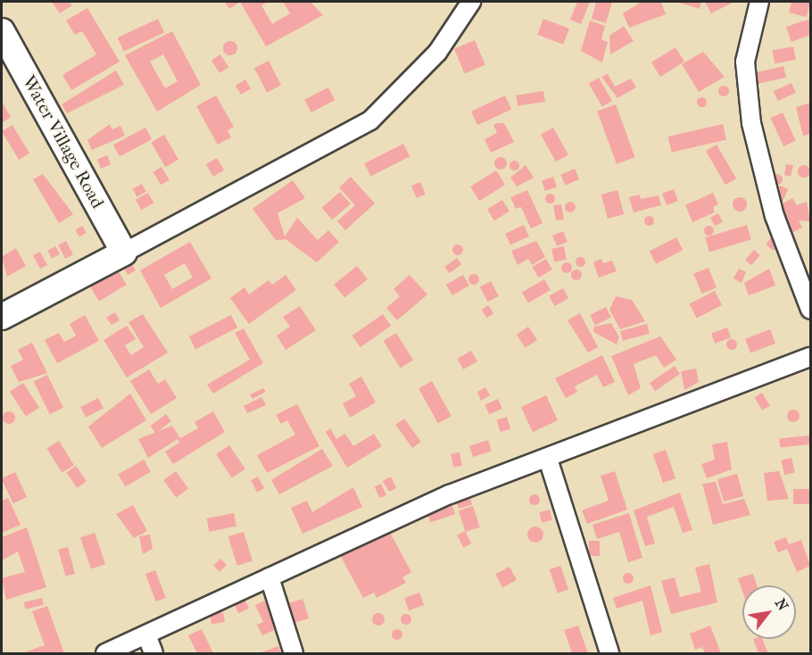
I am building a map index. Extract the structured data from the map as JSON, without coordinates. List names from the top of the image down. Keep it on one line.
{"streets":{"street":["Water Village Road"]},"north":"top right"}
